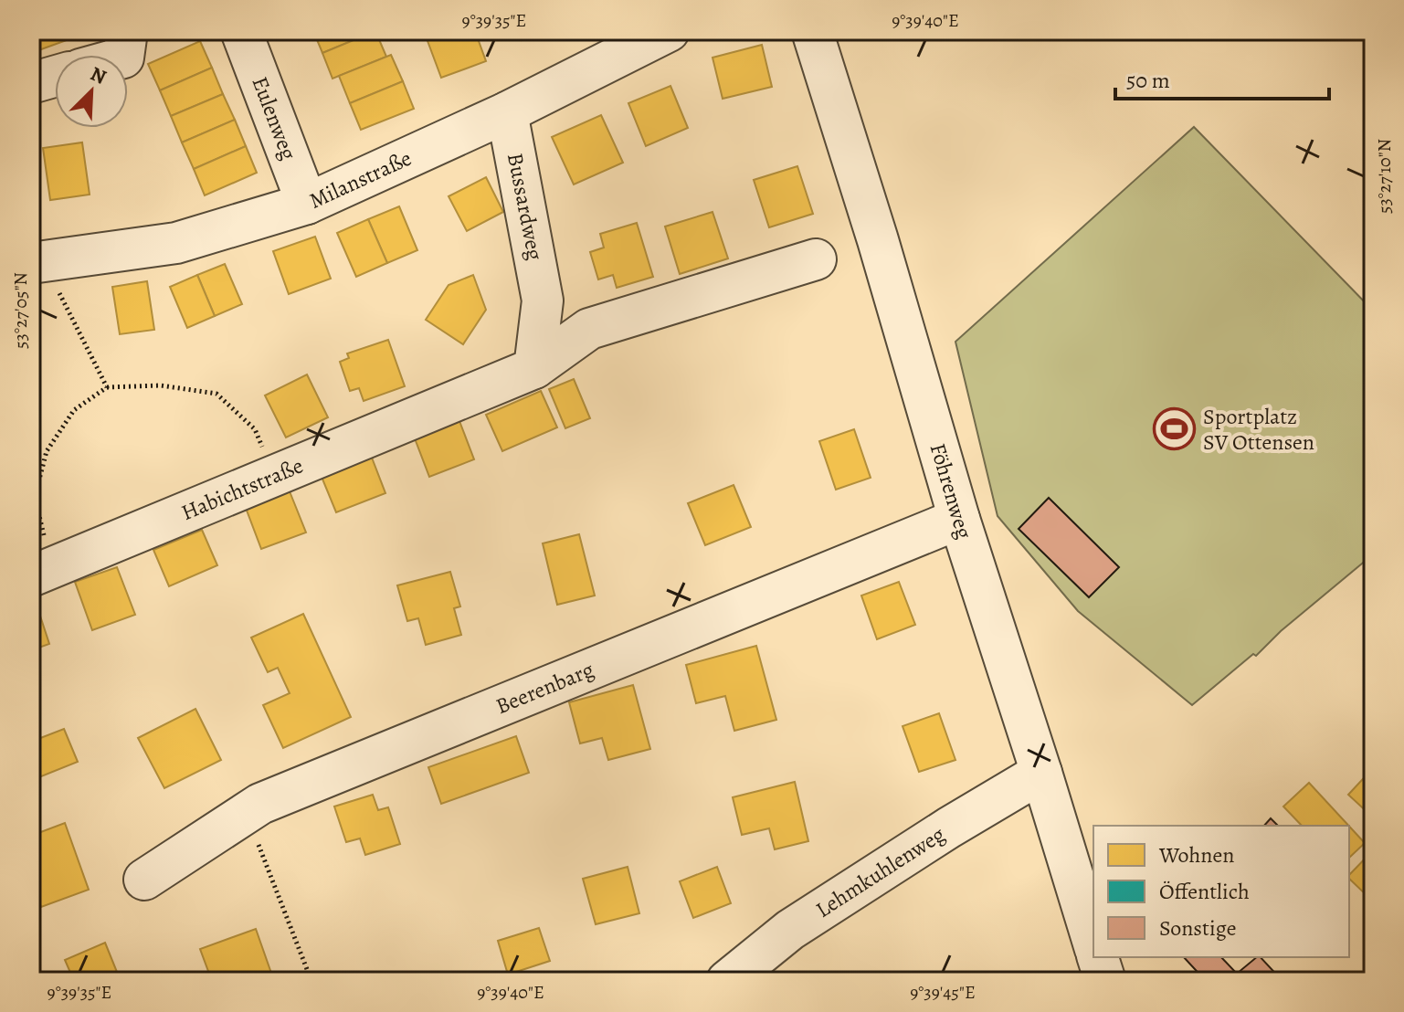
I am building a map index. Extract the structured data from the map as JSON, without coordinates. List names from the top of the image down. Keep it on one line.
{"streets":{"street":["Eulenweg","Milanstraße","Bussardweg","Habichtstraße","Föhrenweg","Beerenbarg","Lehmkuhlenweg"]},"crossings":[["Eulenweg","Milanstraße"],["Milanstraße","Bussardweg"],["Bussardweg","Habichtstraße"],["Föhrenweg","Beerenbarg"],["Föhrenweg","Lehmkuhlenweg"]],"places":{"sports":["Sportplatz SV Ottensen"]},"legend":["Wohnen","Öffentlich","Sonstige"],"scale_bar":"50 m","north":"top right","coordinates":["9°39'35\"E","9°39'40\"E","53°27'10\"N","53°27'05\"N","9°39'45\"E"]}
